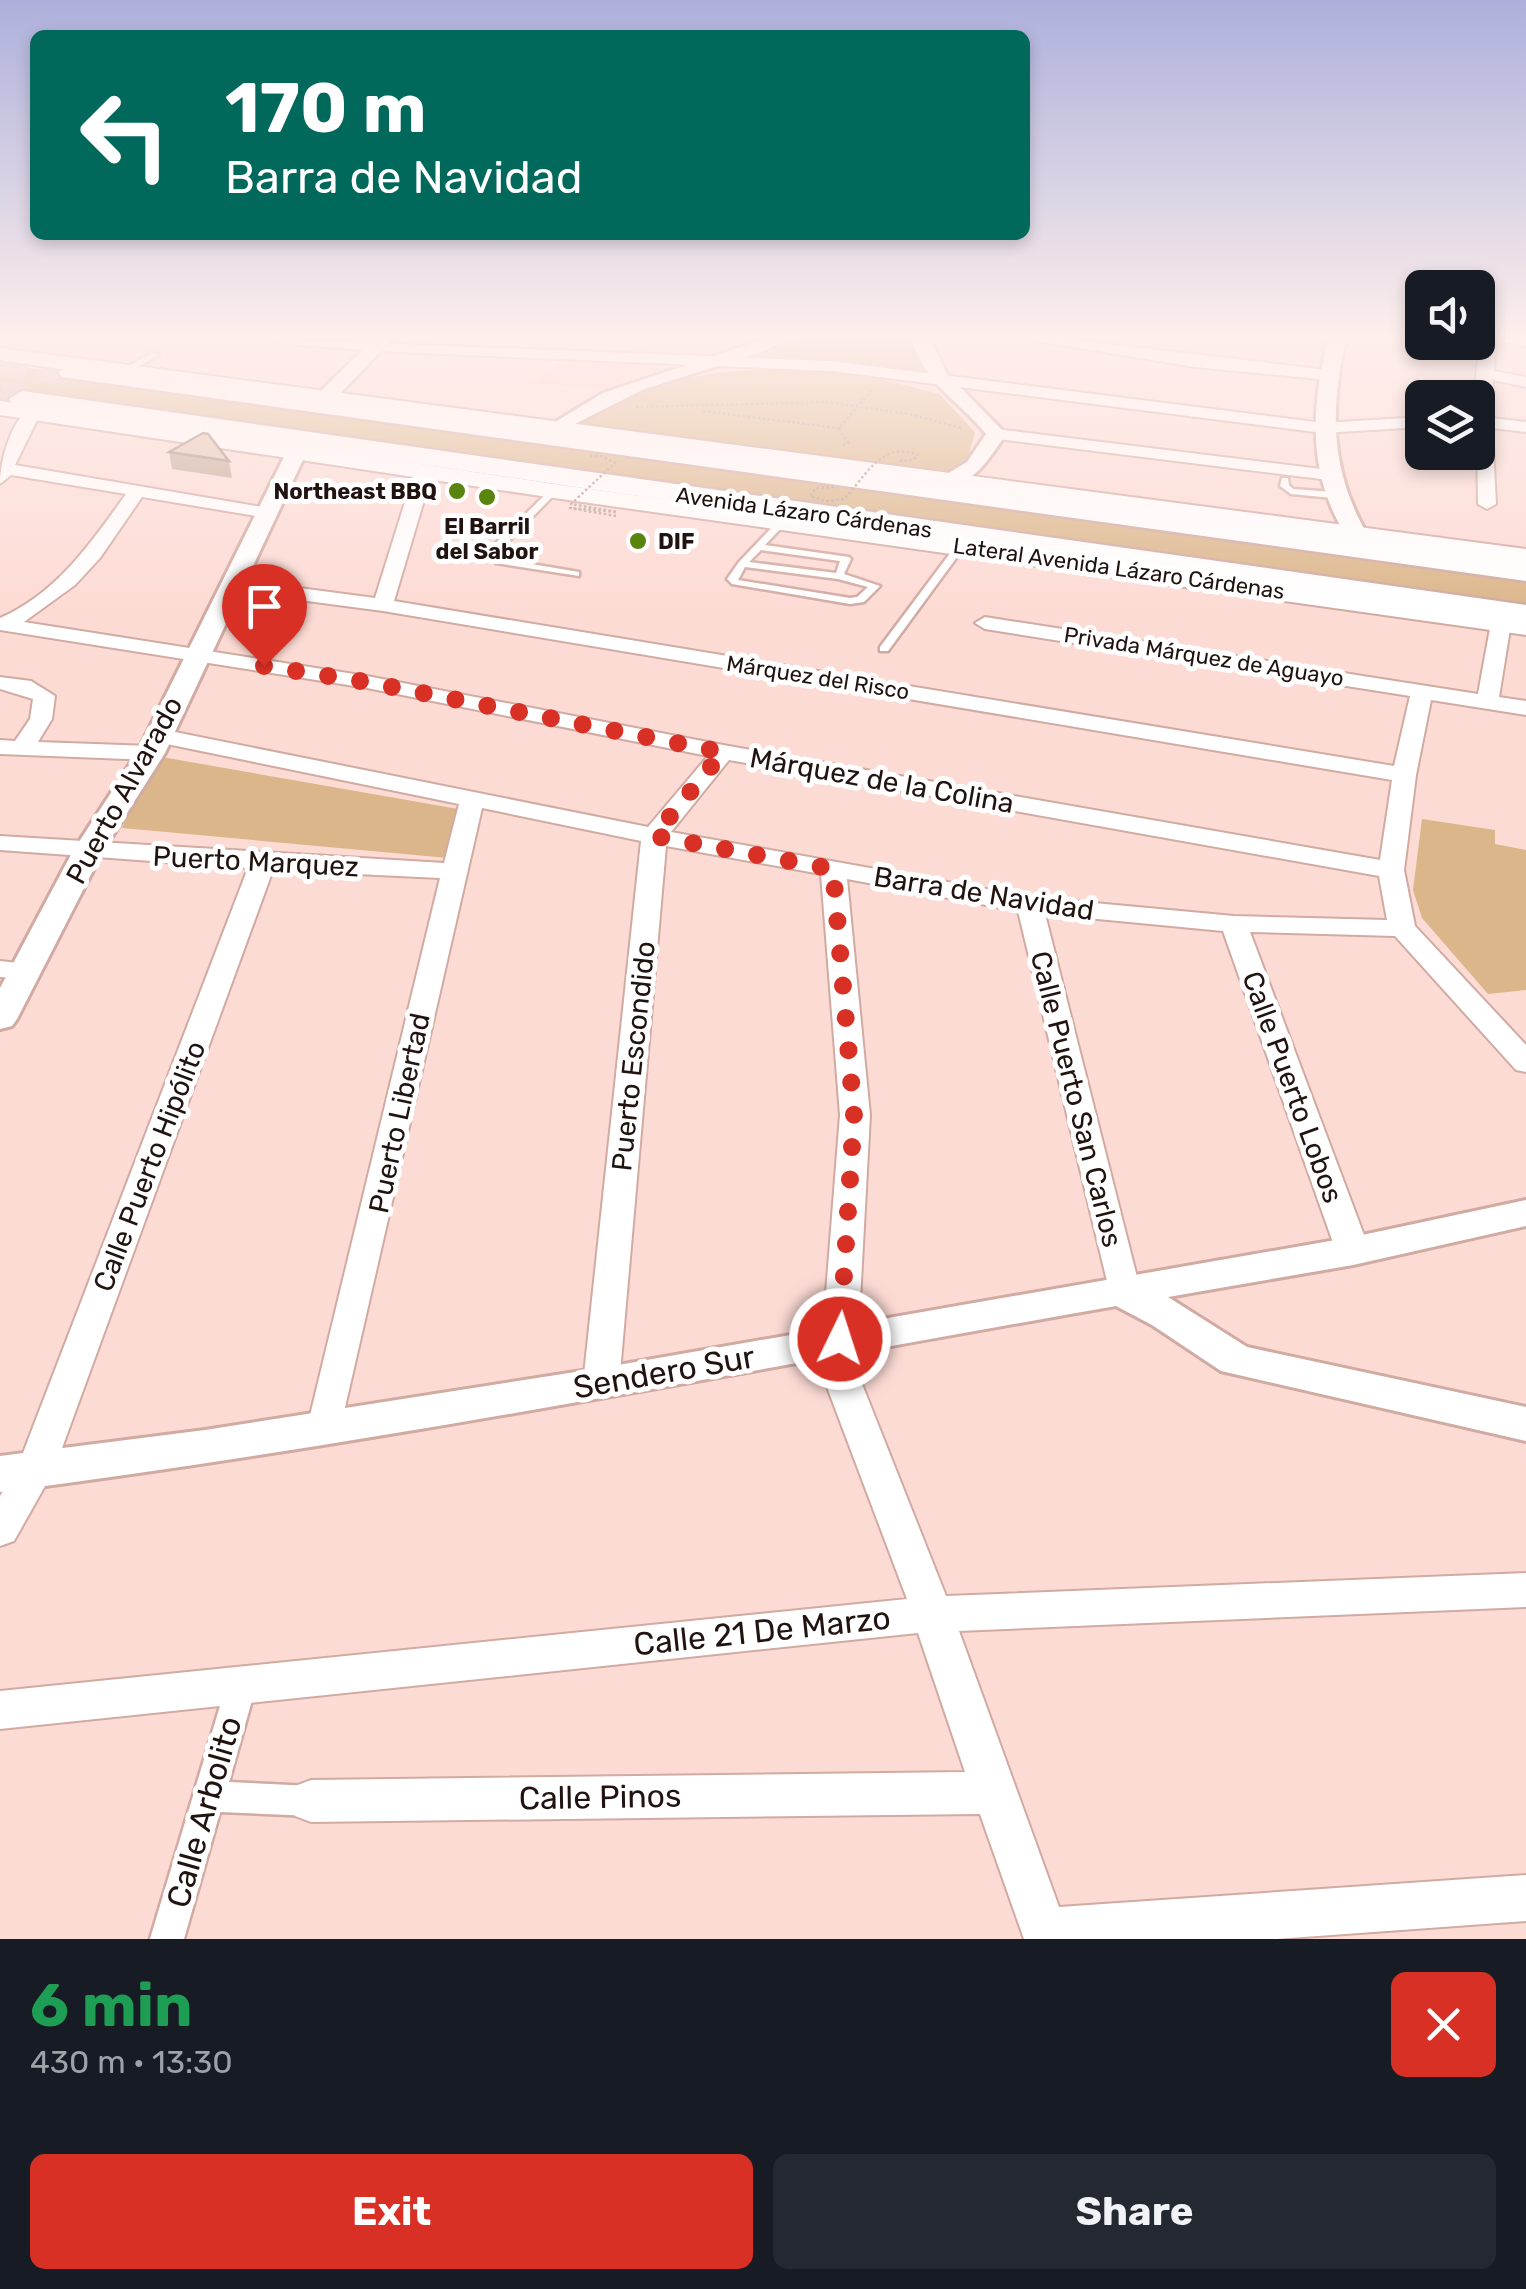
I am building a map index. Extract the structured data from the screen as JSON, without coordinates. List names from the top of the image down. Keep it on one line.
{"streets":{"highway":["Avenida Lázaro Cárdenas"],"main road":["Lateral Avenida Lázaro Cárdenas"],"street":["Privada Márquez de Aguayo","Márquez del Risco","Márquez de la Colina","Puerto Alvarado","Puerto Marquez","Barra de Navidad","Puerto Escondido","Calle Puerto Lobos","Calle Puerto San Carlos","Puerto Libertad","Calle Puerto Hipólito","Sendero Sur","Calle 21 De Marzo","Calle Pinos","Calle Arbolito"]},"crossings":[["Lateral Avenida Lázaro Cárdenas","Puerto Alvarado"],["Márquez del Risco","Puerto Alvarado"],["Márquez de la Colina","Puerto Alvarado"],["Puerto Alvarado","Puerto Marquez"],["Puerto Alvarado","Barra de Navidad"],["Puerto Marquez","Puerto Libertad"],["Puerto Marquez","Calle Puerto Hipólito"],["Barra de Navidad","Puerto Escondido"],["Barra de Navidad","Calle Puerto Lobos"],["Barra de Navidad","Calle Puerto San Carlos"],["Barra de Navidad","Puerto Libertad"],["Puerto Escondido","Sendero Sur"],["Calle Puerto Lobos","Sendero Sur"],["Calle Puerto San Carlos","Sendero Sur"],["Puerto Libertad","Sendero Sur"],["Calle Puerto Hipólito","Sendero Sur"],["Calle 21 De Marzo","Calle Arbolito"],["Calle Pinos","Calle Arbolito"]],"places":["Northeast BBQ","El Barril del Sabor","DIF"],"page":{"turn":["170 m","Barra de Navidad"],"heading":["6 min","430 m · 13:30"],"buttons":["Exit","Share"]}}
